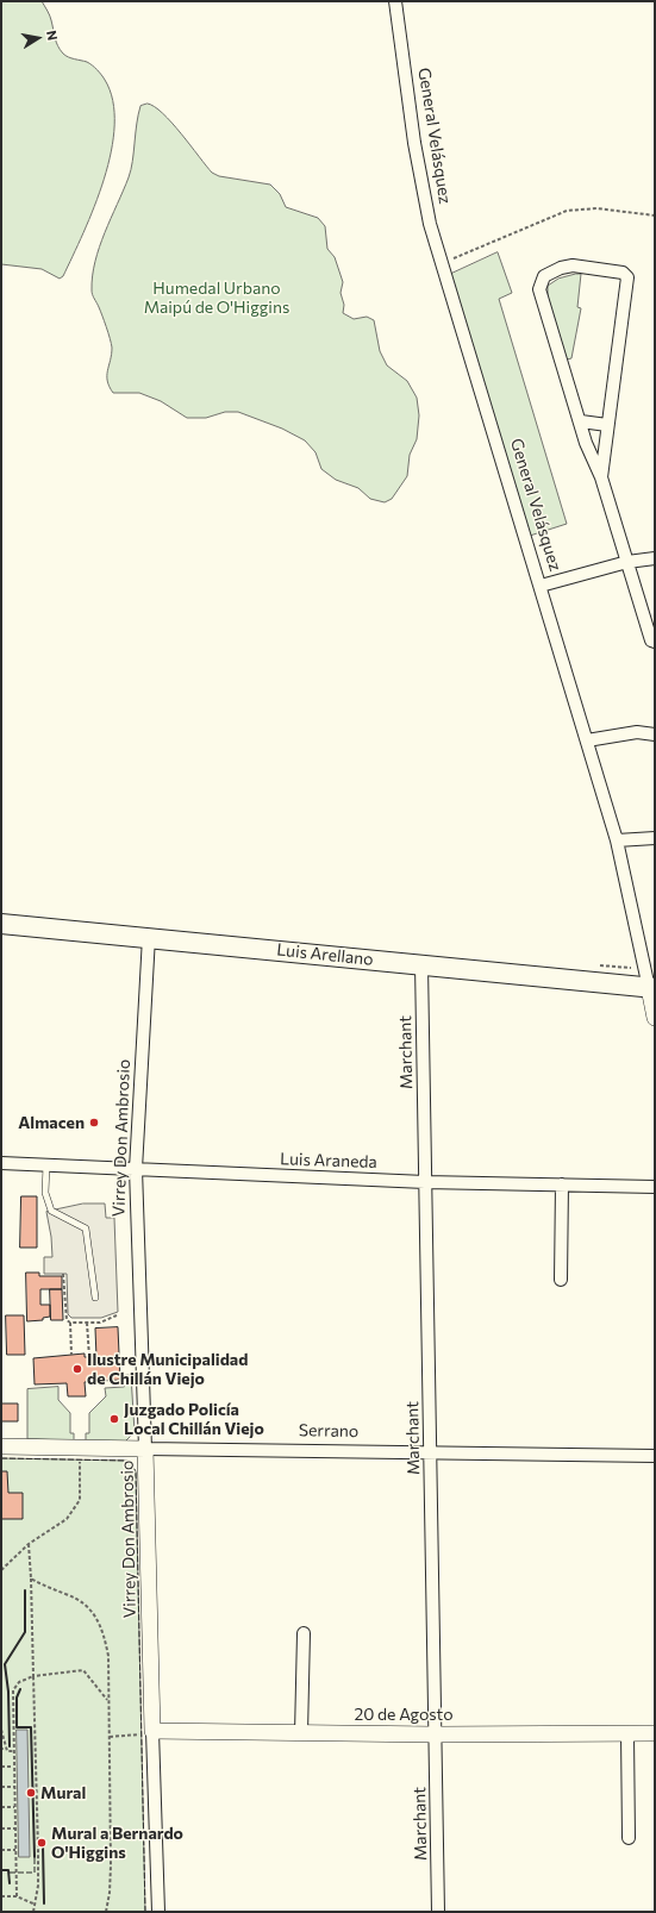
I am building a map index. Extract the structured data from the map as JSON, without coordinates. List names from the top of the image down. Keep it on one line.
{"streets":{"main road":["Luis Arellano"],"street":["General Velásquez","Marchant","Virrey Don Ambrosio","Luis Araneda","Serrano","20 de Agosto"]},"crossings":[["General Velásquez","Luis Arellano"],["Luis Arellano","Marchant"],["Luis Arellano","Virrey Don Ambrosio"],["Marchant","Luis Araneda"],["Marchant","Serrano"],["Marchant","20 de Agosto"],["Virrey Don Ambrosio","Luis Araneda"],["Virrey Don Ambrosio","Serrano"],["Virrey Don Ambrosio","20 de Agosto"]],"parks":["Humedal Urbano Maipú de O'Higgins"],"places":["Almacen","Ilustre Municipalidad de Chillán Viejo","Juzgado Policía Local Chillán Viejo","Mural","Mural a Bernardo O'Higgins"],"north":"right"}
